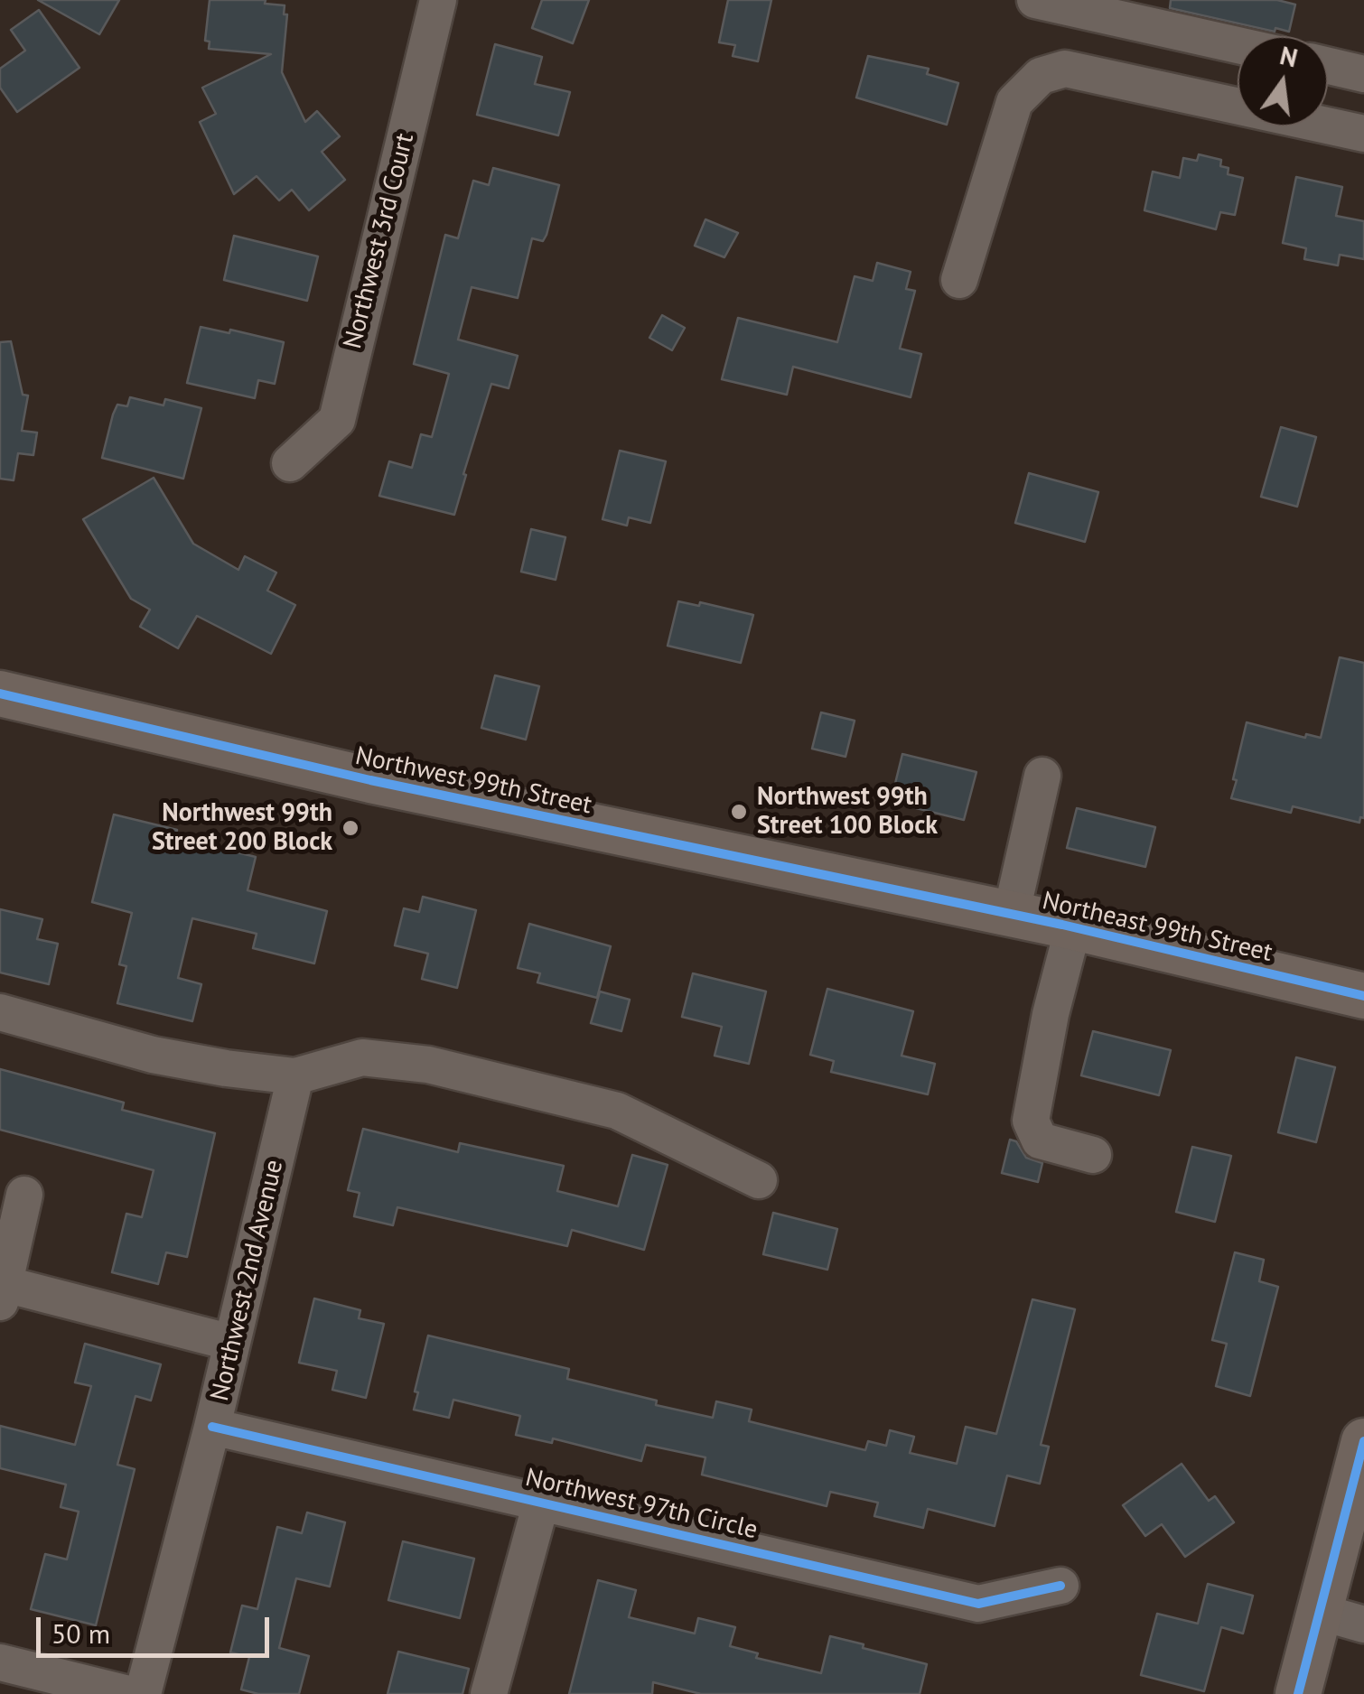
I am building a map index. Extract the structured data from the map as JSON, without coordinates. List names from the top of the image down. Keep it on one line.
{"streets":{"main road":["Northwest 99th Street","Northeast 99th Street"],"street":["Northwest 3rd Court","Northwest 2nd Avenue","Northwest 97th Circle"]},"crossings":[["Northwest 99th Street","Northeast 99th Street"],["Northwest 2nd Avenue","Northwest 97th Circle"]],"places":["Northwest 99th Street 100 Block","Northwest 99th Street 200 Block"],"scale_bar":"50 m","north":"top"}
